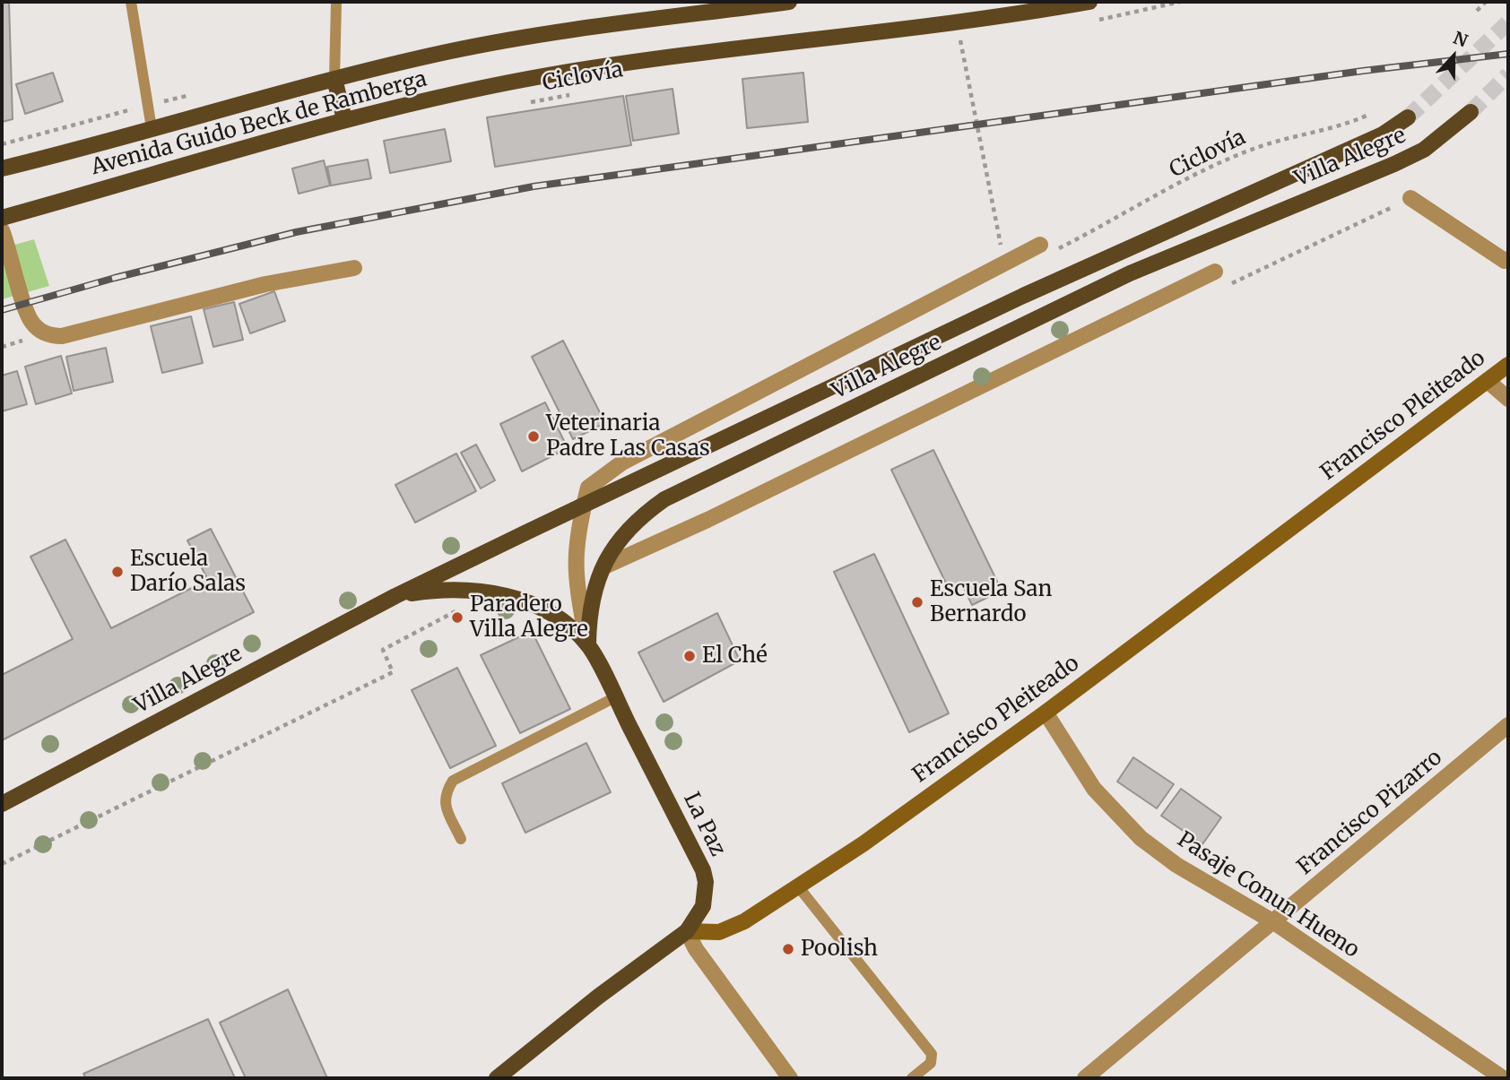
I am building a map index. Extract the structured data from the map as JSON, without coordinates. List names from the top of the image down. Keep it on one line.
{"streets":{"main road":["Avenida Guido Beck de Ramberga","Villa Alegre","La Paz"],"street":["Francisco Pleiteado","Francisco Pizarro","Pasaje Conun Hueno"],"path":["Ciclovía"]},"crossings":[["Villa Alegre","La Paz"],["Francisco Pleiteado","La Paz"],["Francisco Pleiteado","Pasaje Conun Hueno"],["Francisco Pizarro","Pasaje Conun Hueno"]],"places":["Veterinaria Padre Las Casas","Escuela Darío Salas","Escuela San Bernardo","Paradero Villa Alegre","El Ché","Poolish"],"north":"top"}
